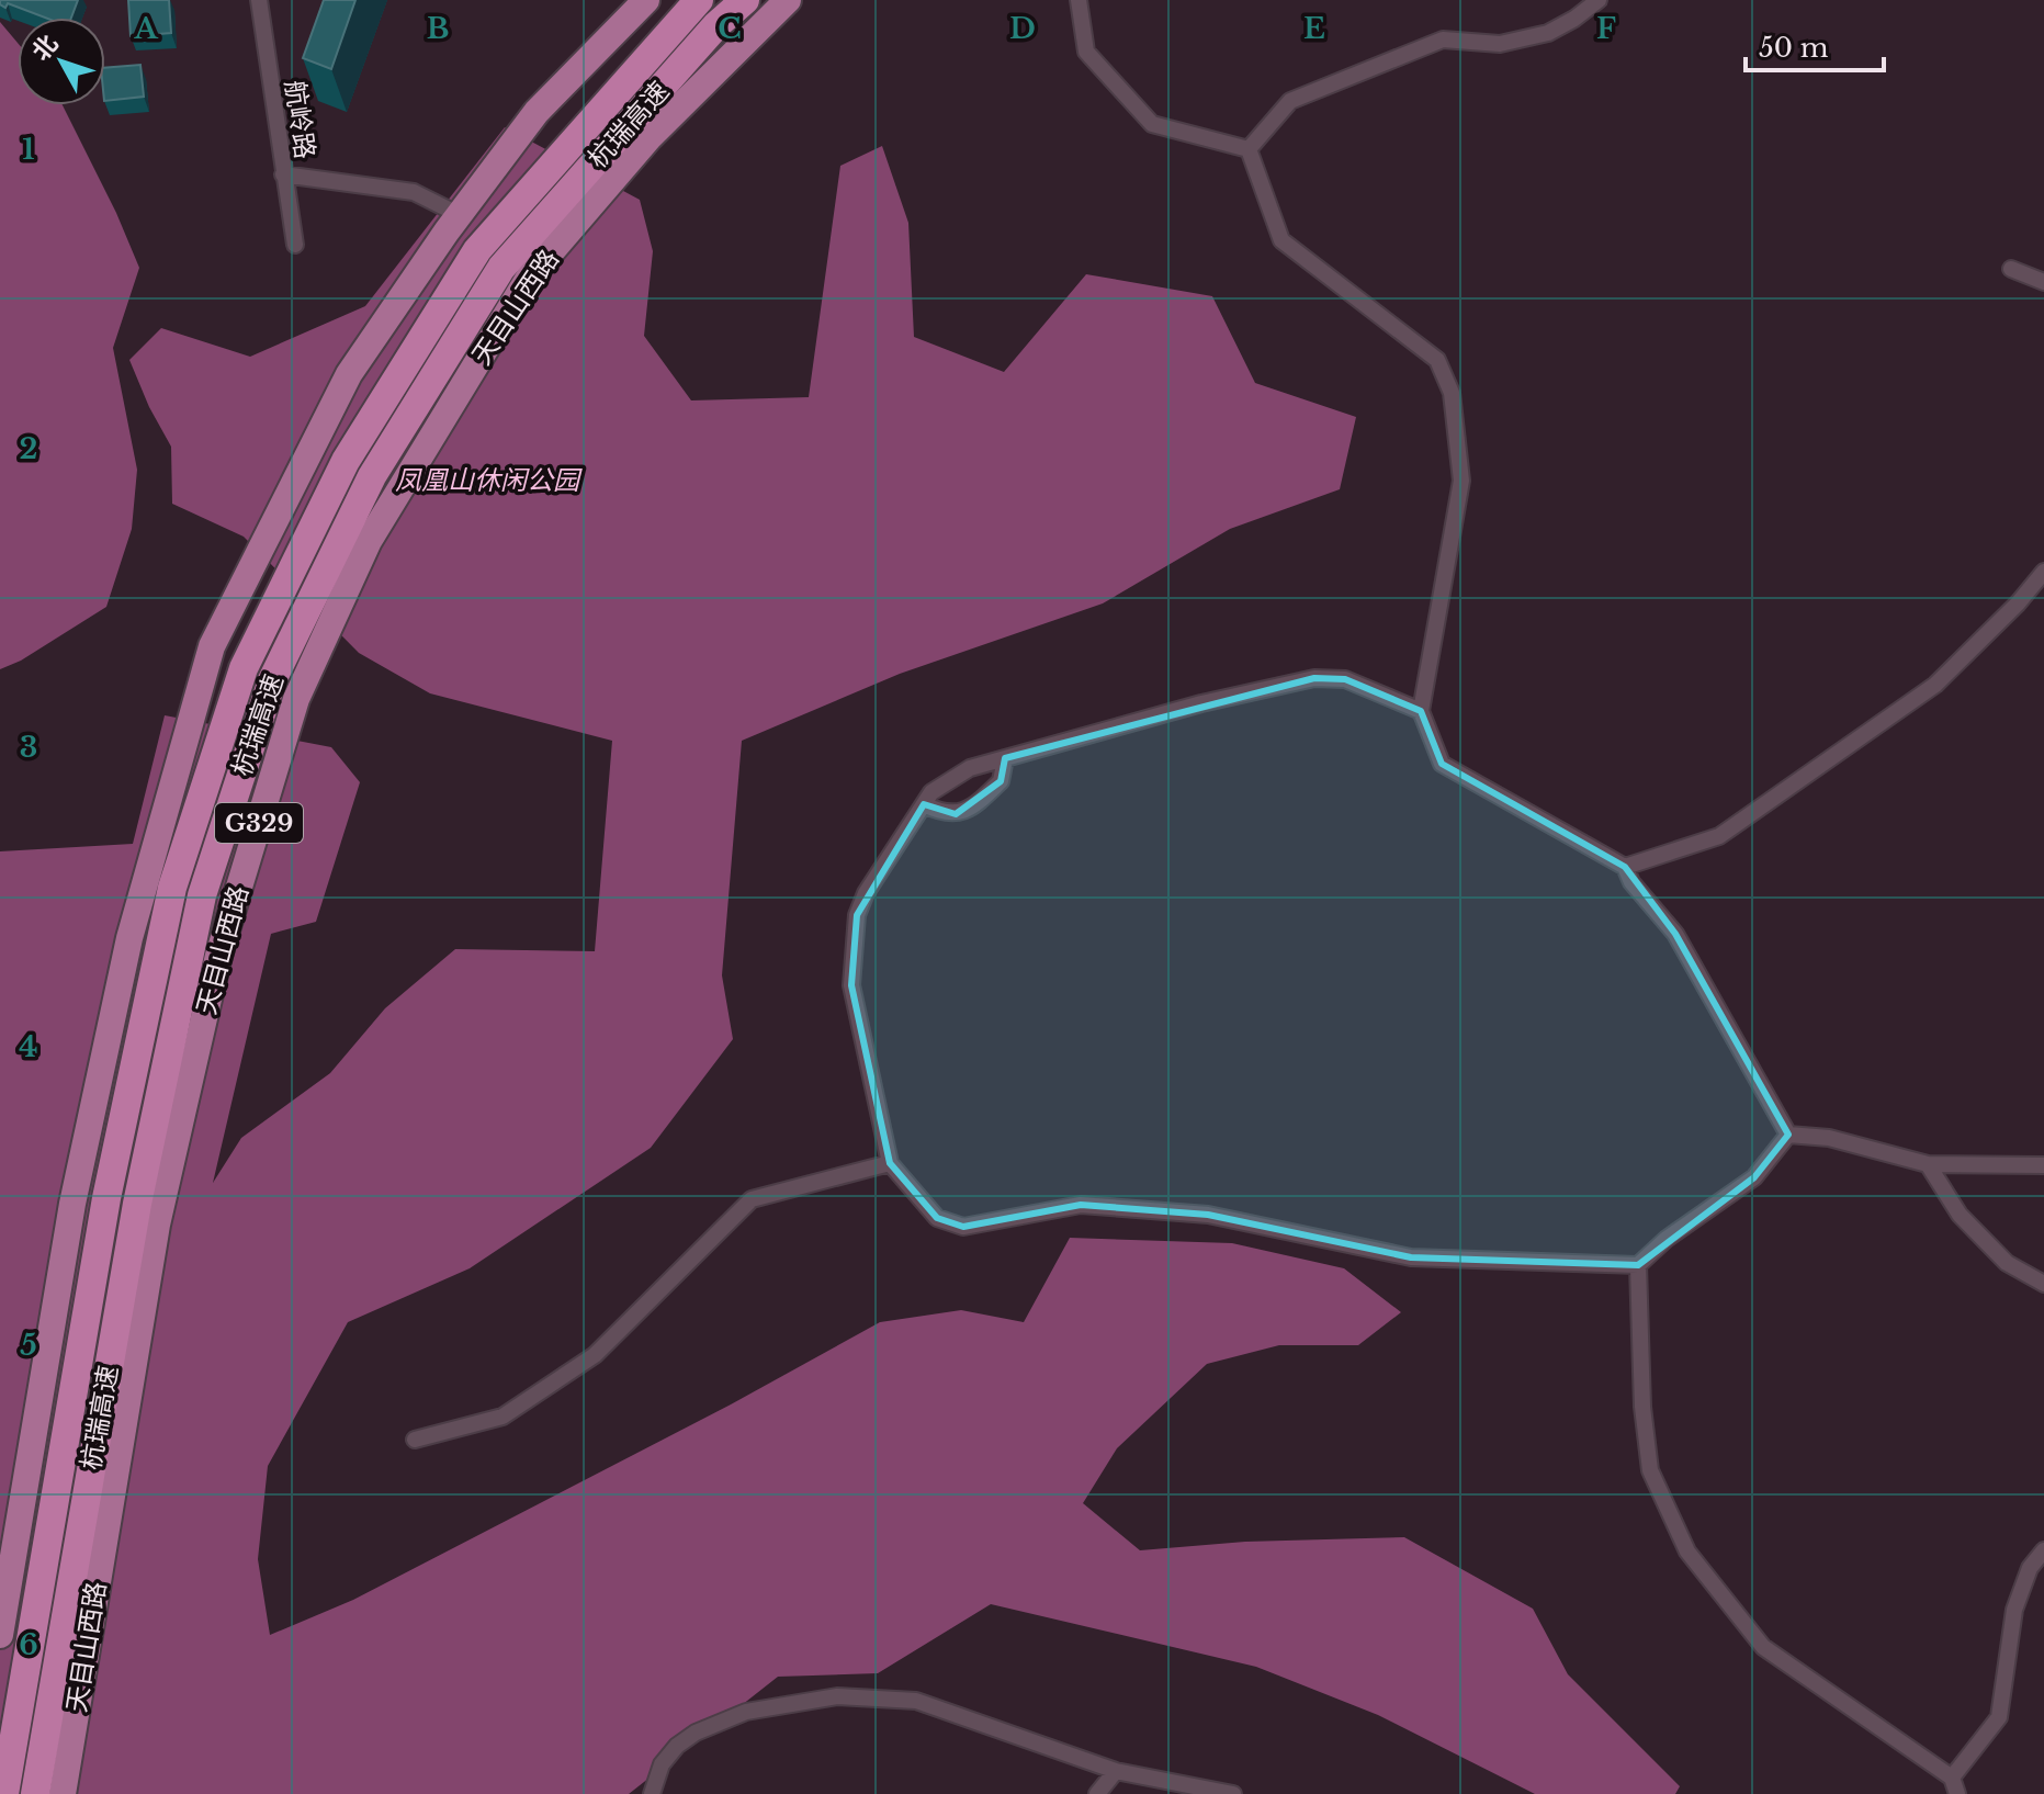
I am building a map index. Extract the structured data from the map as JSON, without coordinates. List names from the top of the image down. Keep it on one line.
{"streets":{"highway":["杭瑞高速","天目山西路","G329"],"street":["航岭路"]},"parks":["凤凰山休闲公园"],"scale_bar":"50 m","north":"top left","grid":{"columns":["A","B","C","D","E","F"],"rows":["1","2","3","4","5","6"]}}
